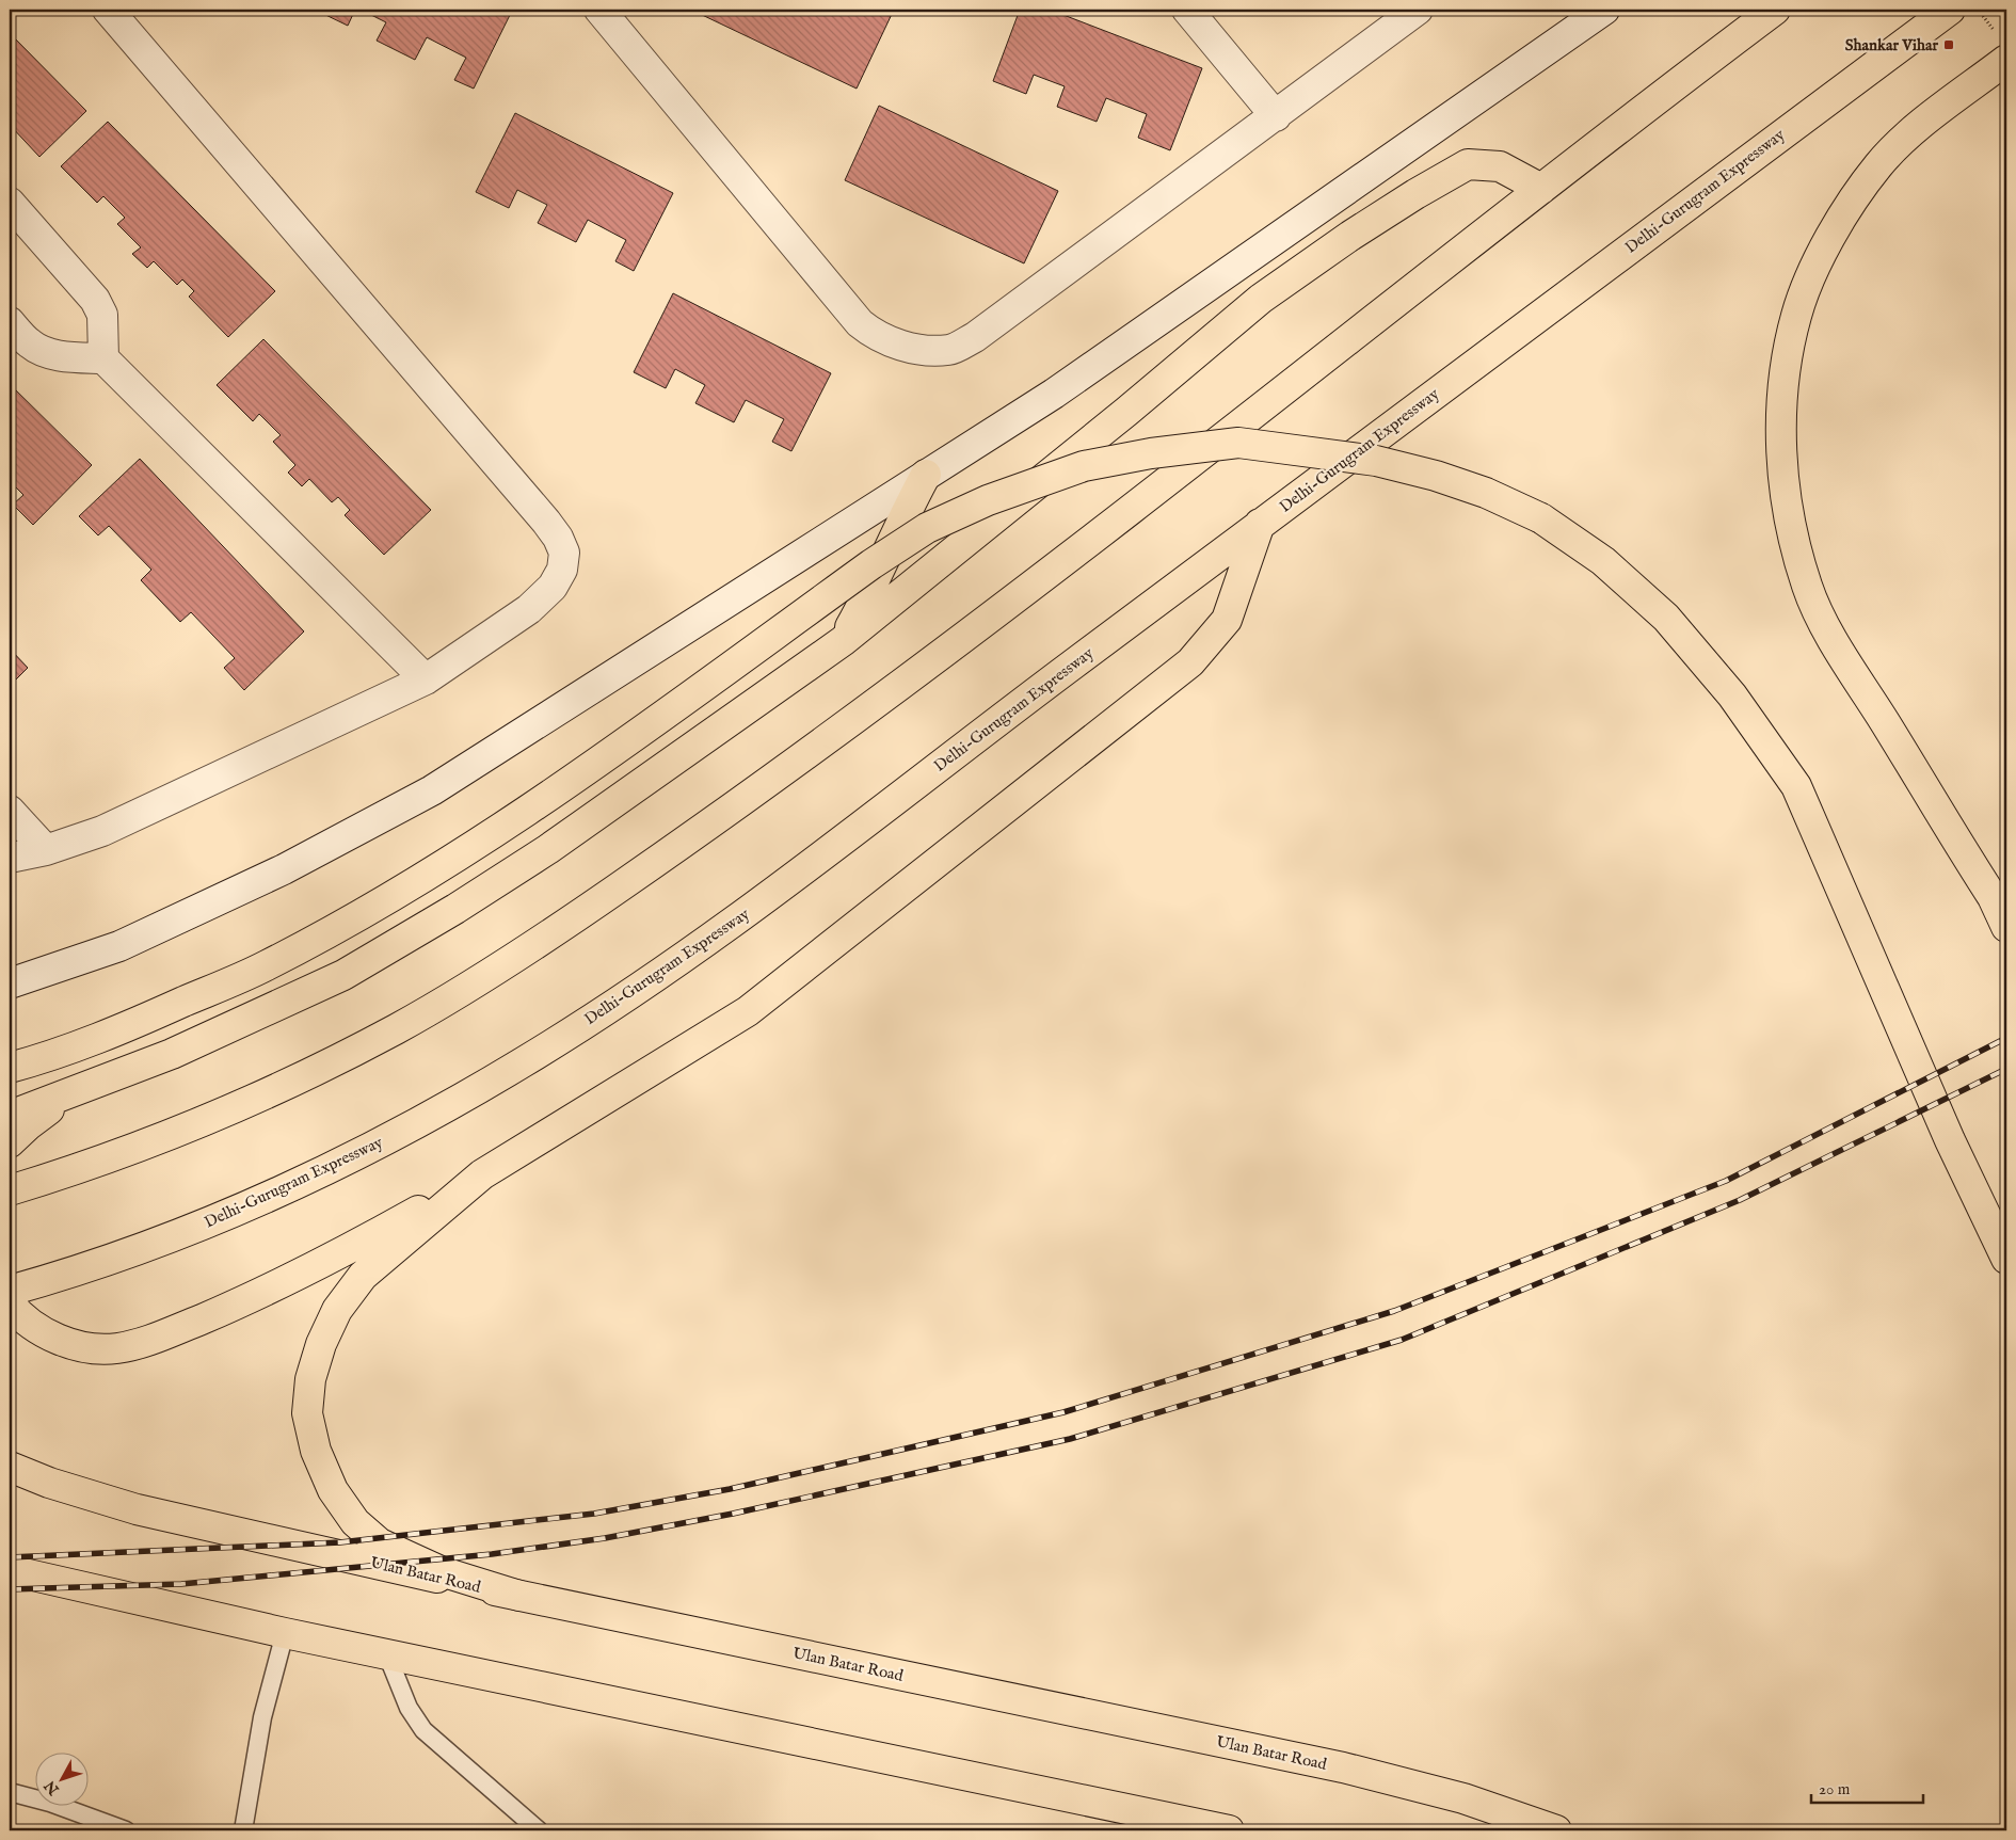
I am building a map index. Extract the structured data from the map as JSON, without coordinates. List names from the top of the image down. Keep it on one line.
{"streets":{"main road":["Delhi-Gurugram Expressway","Ulan Batar Road"]},"places":{"transit":["Shankar Vihar"]},"scale_bar":"20 m","north":"bottom left"}
